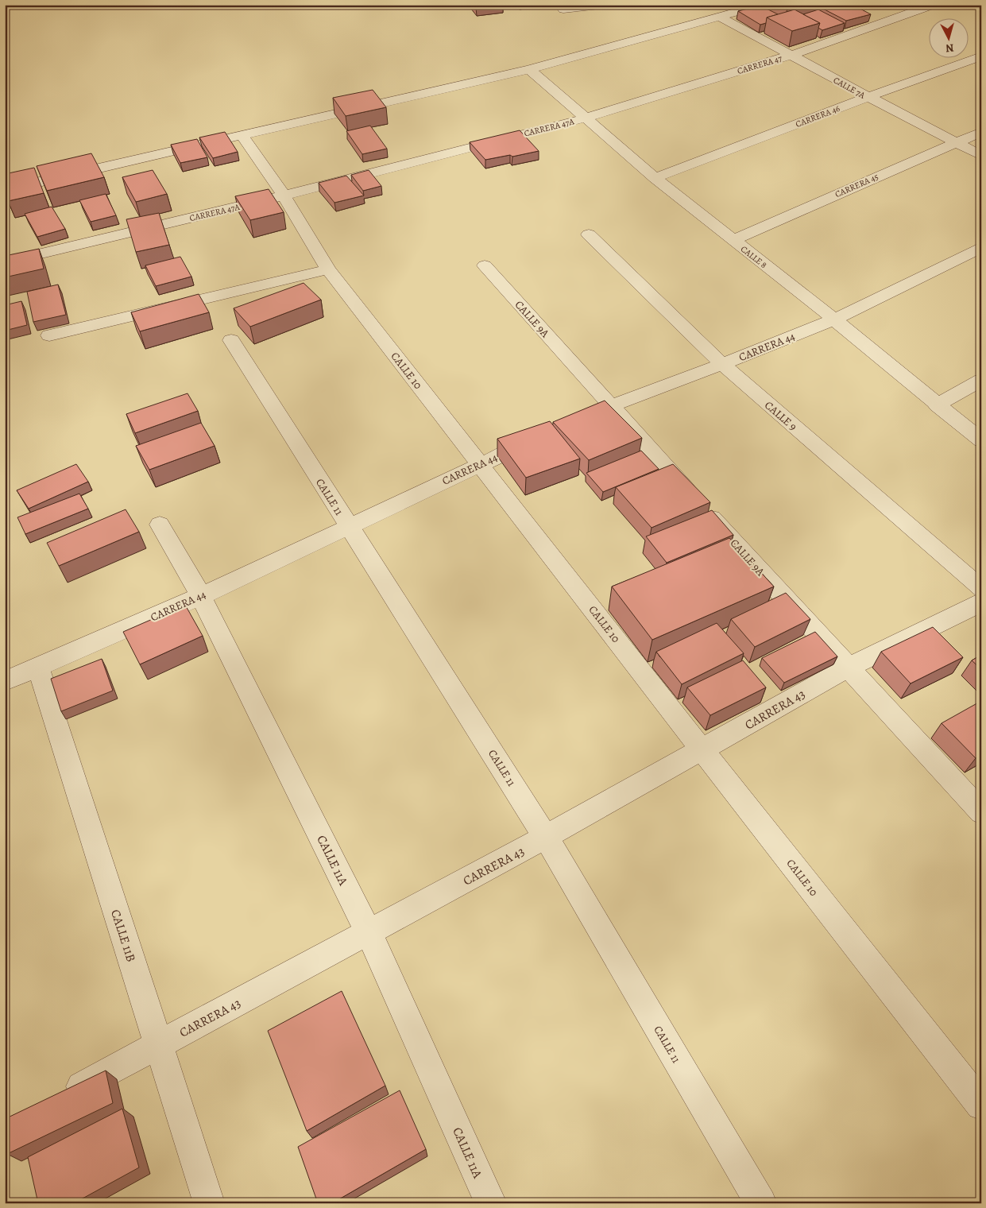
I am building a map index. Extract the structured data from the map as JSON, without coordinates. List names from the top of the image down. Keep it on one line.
{"streets":{"street":["CARRERA 47","CALLE 7A","CARRERA 46","CARRERA 47A","CARRERA 45","CALLE 8","CALLE 9A","CARRERA 44","CALLE 10","CALLE 9","CALLE 11","CARRERA 43","CALLE 11A","CALLE 11B"]},"crossings":[["CARRERA 47","CALLE 7A"],["CARRERA 47","CARRERA 47A"],["CARRERA 47","CALLE 8"],["CALLE 7A","CARRERA 46"],["CALLE 7A","CARRERA 45"],["CARRERA 46","CALLE 8"],["CARRERA 47A","CALLE 8"],["CARRERA 47A","CALLE 10"],["CARRERA 45","CALLE 8"],["CALLE 8","CARRERA 44"],["CALLE 9A","CARRERA 44"],["CALLE 9A","CARRERA 43"],["CARRERA 44","CALLE 10"],["CARRERA 44","CALLE 9"],["CARRERA 44","CALLE 11"],["CARRERA 44","CALLE 11A"],["CARRERA 44","CALLE 11B"],["CALLE 10","CARRERA 43"],["CALLE 11","CARRERA 43"],["CARRERA 43","CALLE 11A"],["CARRERA 43","CALLE 11B"]],"north":"bottom"}
